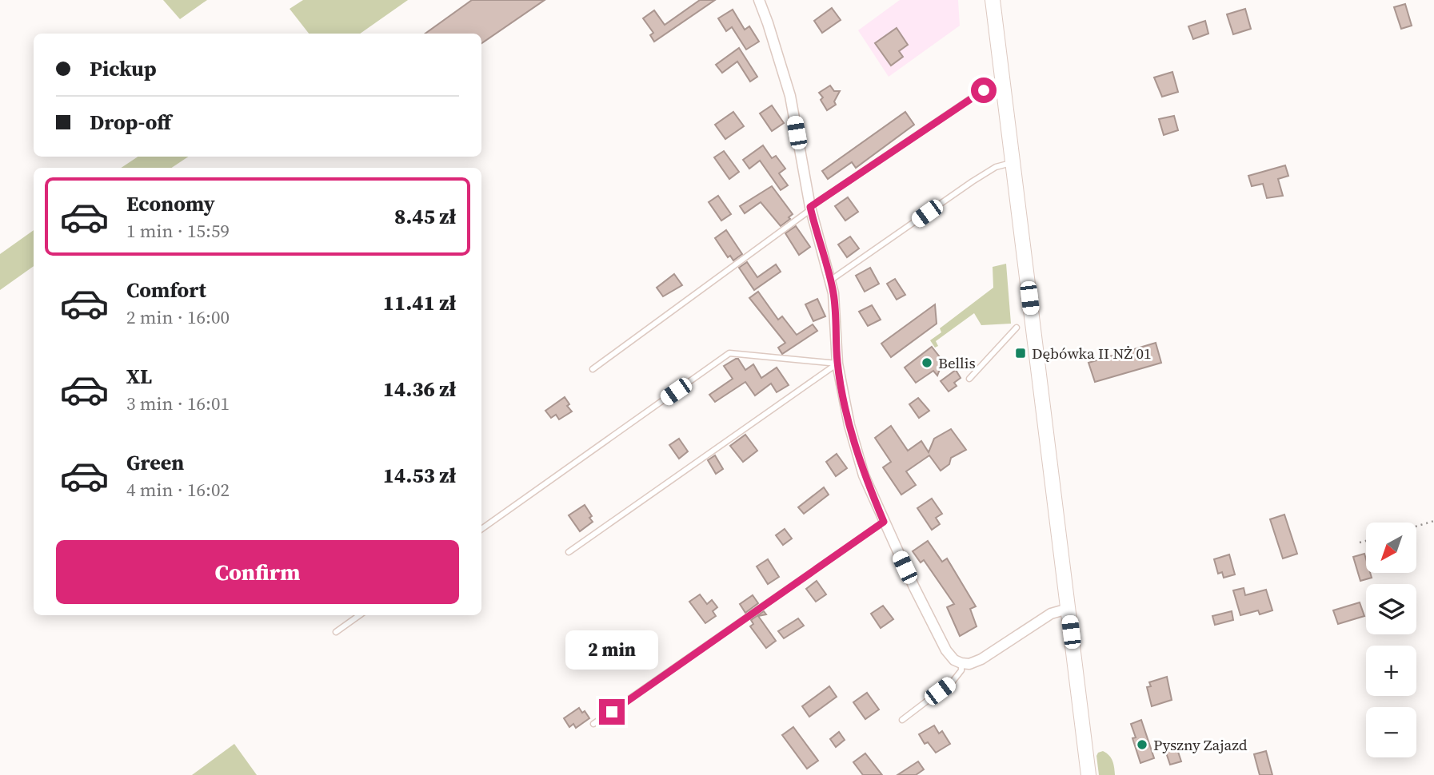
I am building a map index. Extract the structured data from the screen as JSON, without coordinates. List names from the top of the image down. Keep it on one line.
{"places":{"transit":["Dębówka II NŻ 01"],"other":["Bellis","Pyszny Zajazd"]},"north":"bottom left","page":{"banner":["Pickup","Drop-off"],"list":[{"name":"Economy","note":"1 min · 15:59","value":"8.45 zł"},{"name":"Comfort","note":"2 min · 16:00","value":"11.41 zł"},{"name":"XL","note":"3 min · 16:01","value":"14.36 zł"},{"name":"Green","note":"4 min · 16:02","value":"14.53 zł"}],"map_buttons":["+","−"],"buttons":"Confirm","bubble":"2 min"}}
